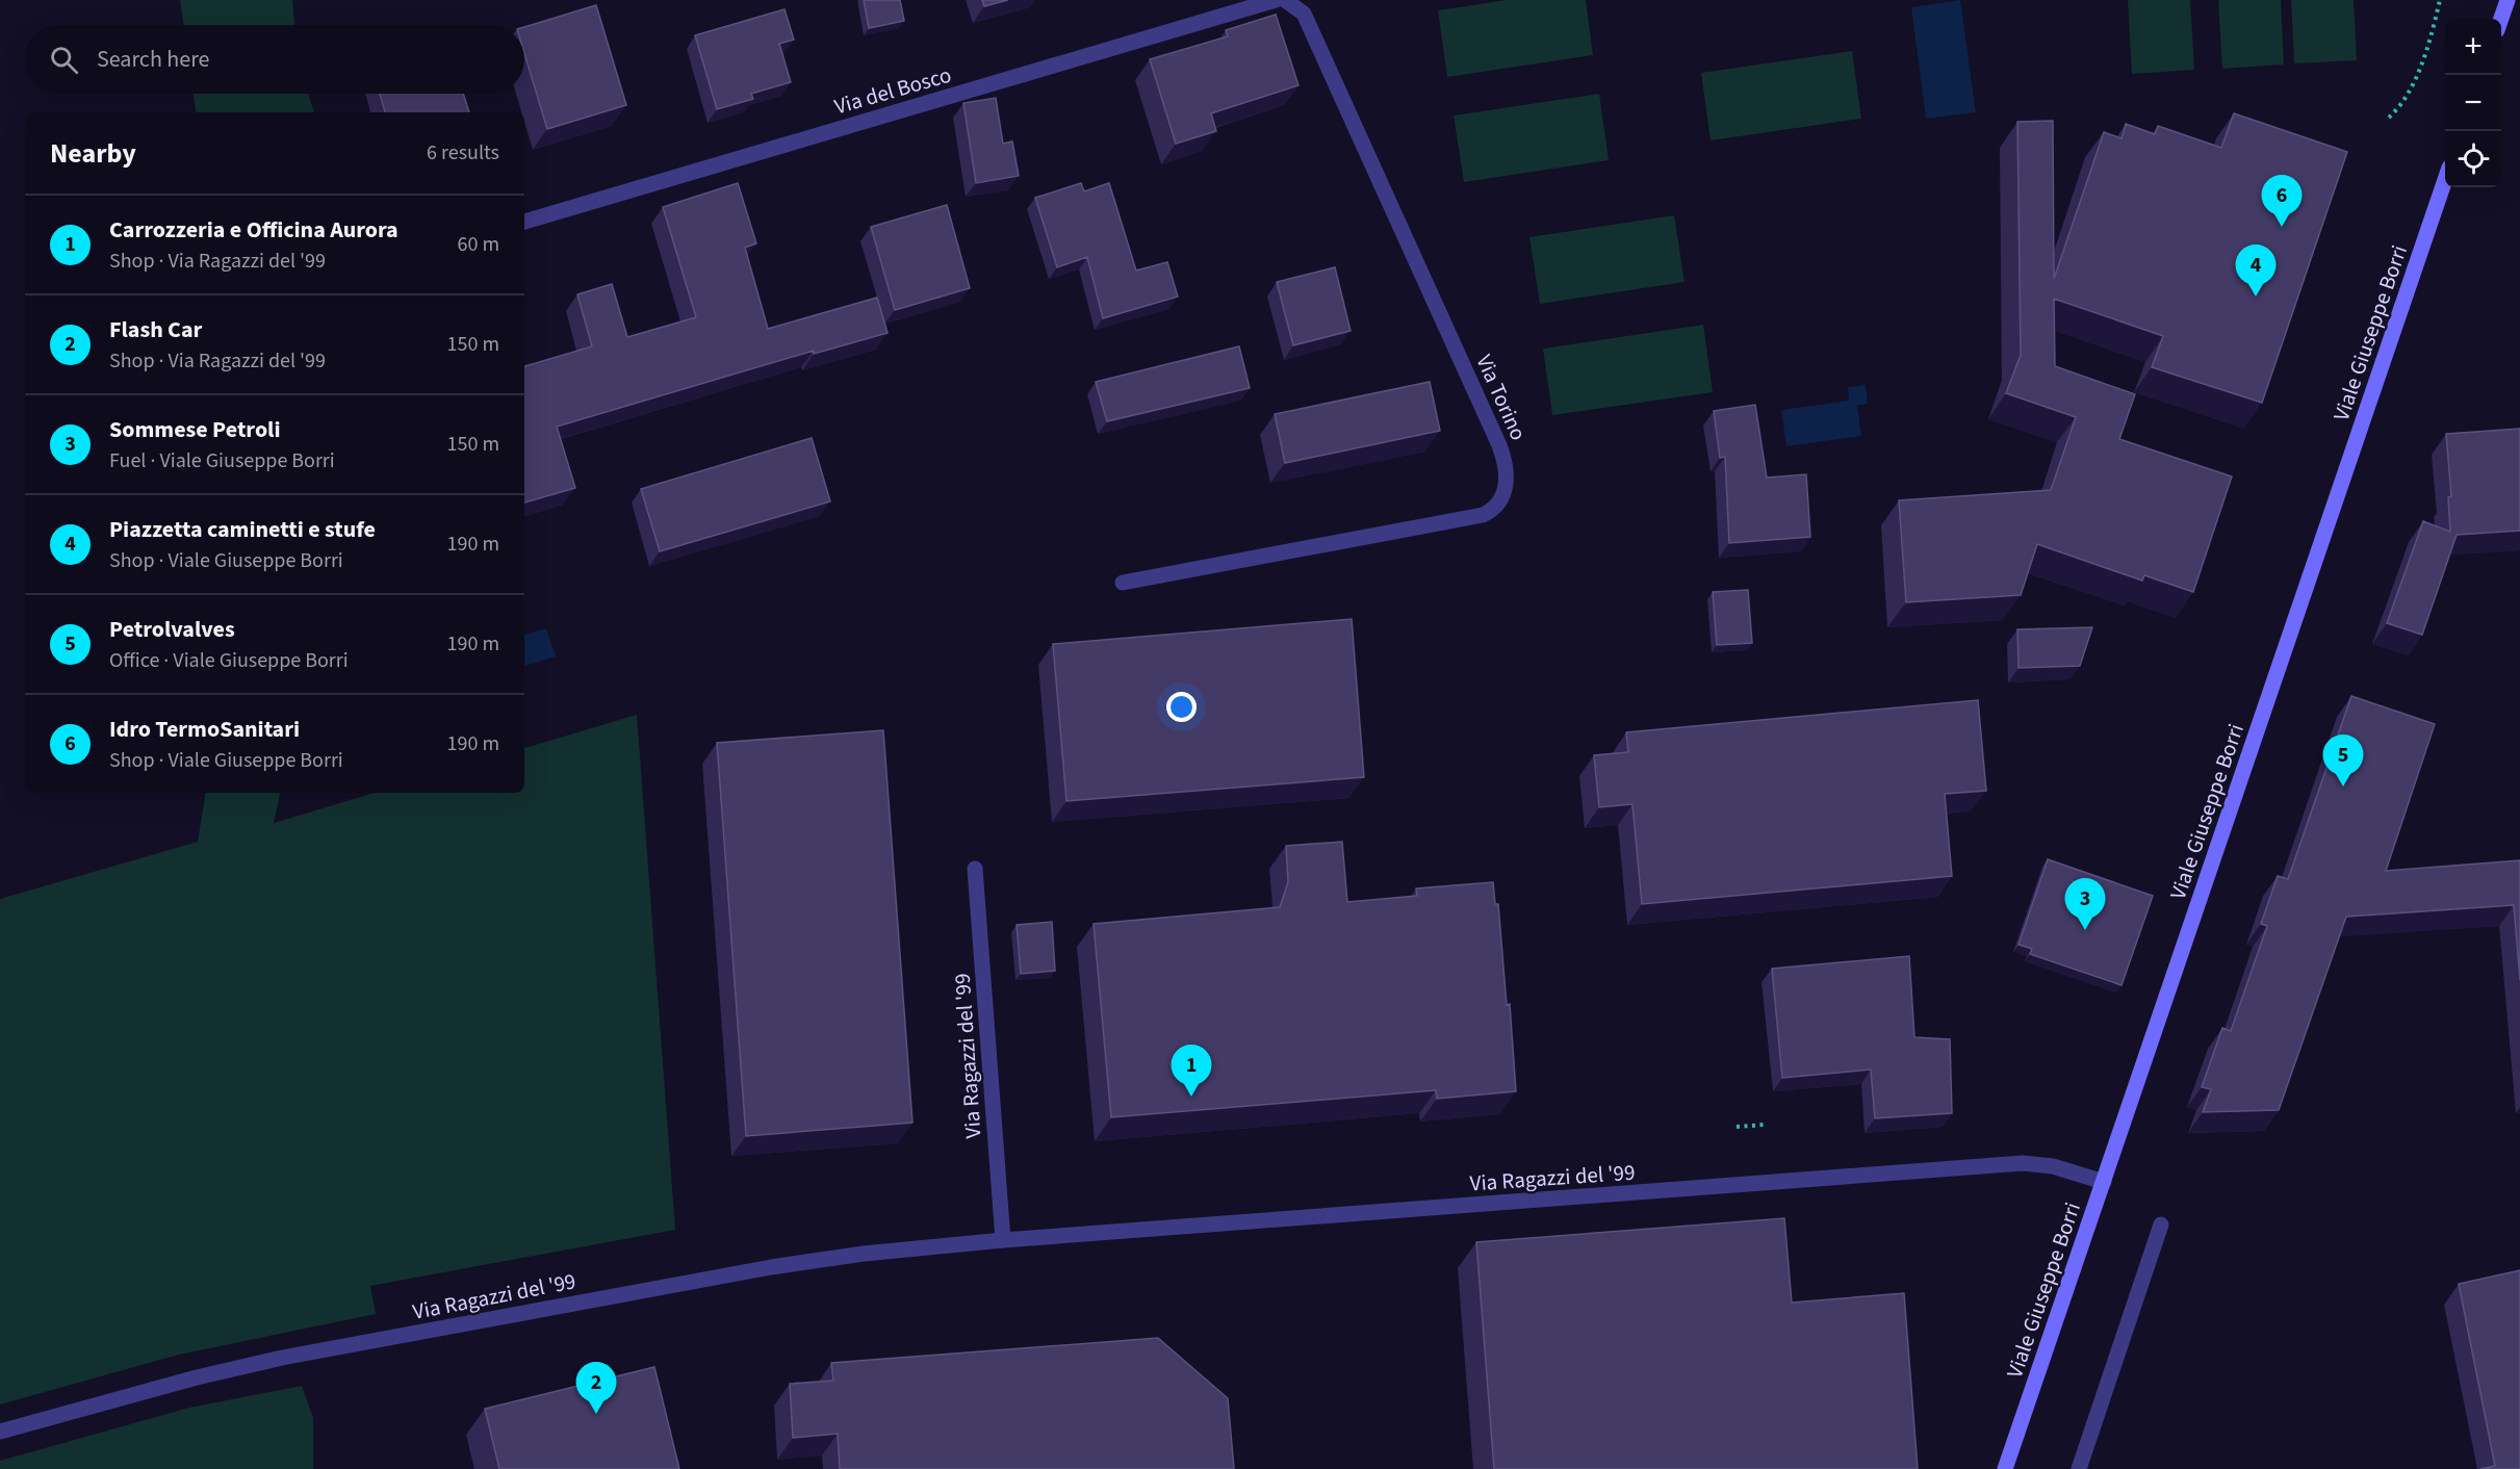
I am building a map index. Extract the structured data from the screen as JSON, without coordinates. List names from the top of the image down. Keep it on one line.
{"streets":{"main road":["Viale Giuseppe Borri"],"street":["Via del Bosco","Via Torino","Via Ragazzi del '99"]},"crossings":[["Viale Giuseppe Borri","Via Ragazzi del '99"]],"page":{"map_buttons":["+","−"],"search":"Search here","heading":["Nearby","6 results"],"pins":["6","4","5","3","1","2"],"list":[{"mark":"1","name":"Carrozzeria e Officina Aurora","note":"Shop · Via Ragazzi del '99","value":"60 m"},{"mark":"2","name":"Flash Car","note":"Shop · Via Ragazzi del '99","value":"150 m"},{"mark":"3","name":"Sommese Petroli","note":"Fuel · Viale Giuseppe Borri","value":"150 m"},{"mark":"4","name":"Piazzetta caminetti e stufe","note":"Shop · Viale Giuseppe Borri","value":"190 m"},{"mark":"5","name":"Petrolvalves","note":"Office · Viale Giuseppe Borri","value":"190 m"},{"mark":"6","name":"Idro TermoSanitari","note":"Shop · Viale Giuseppe Borri","value":"190 m"}]}}
